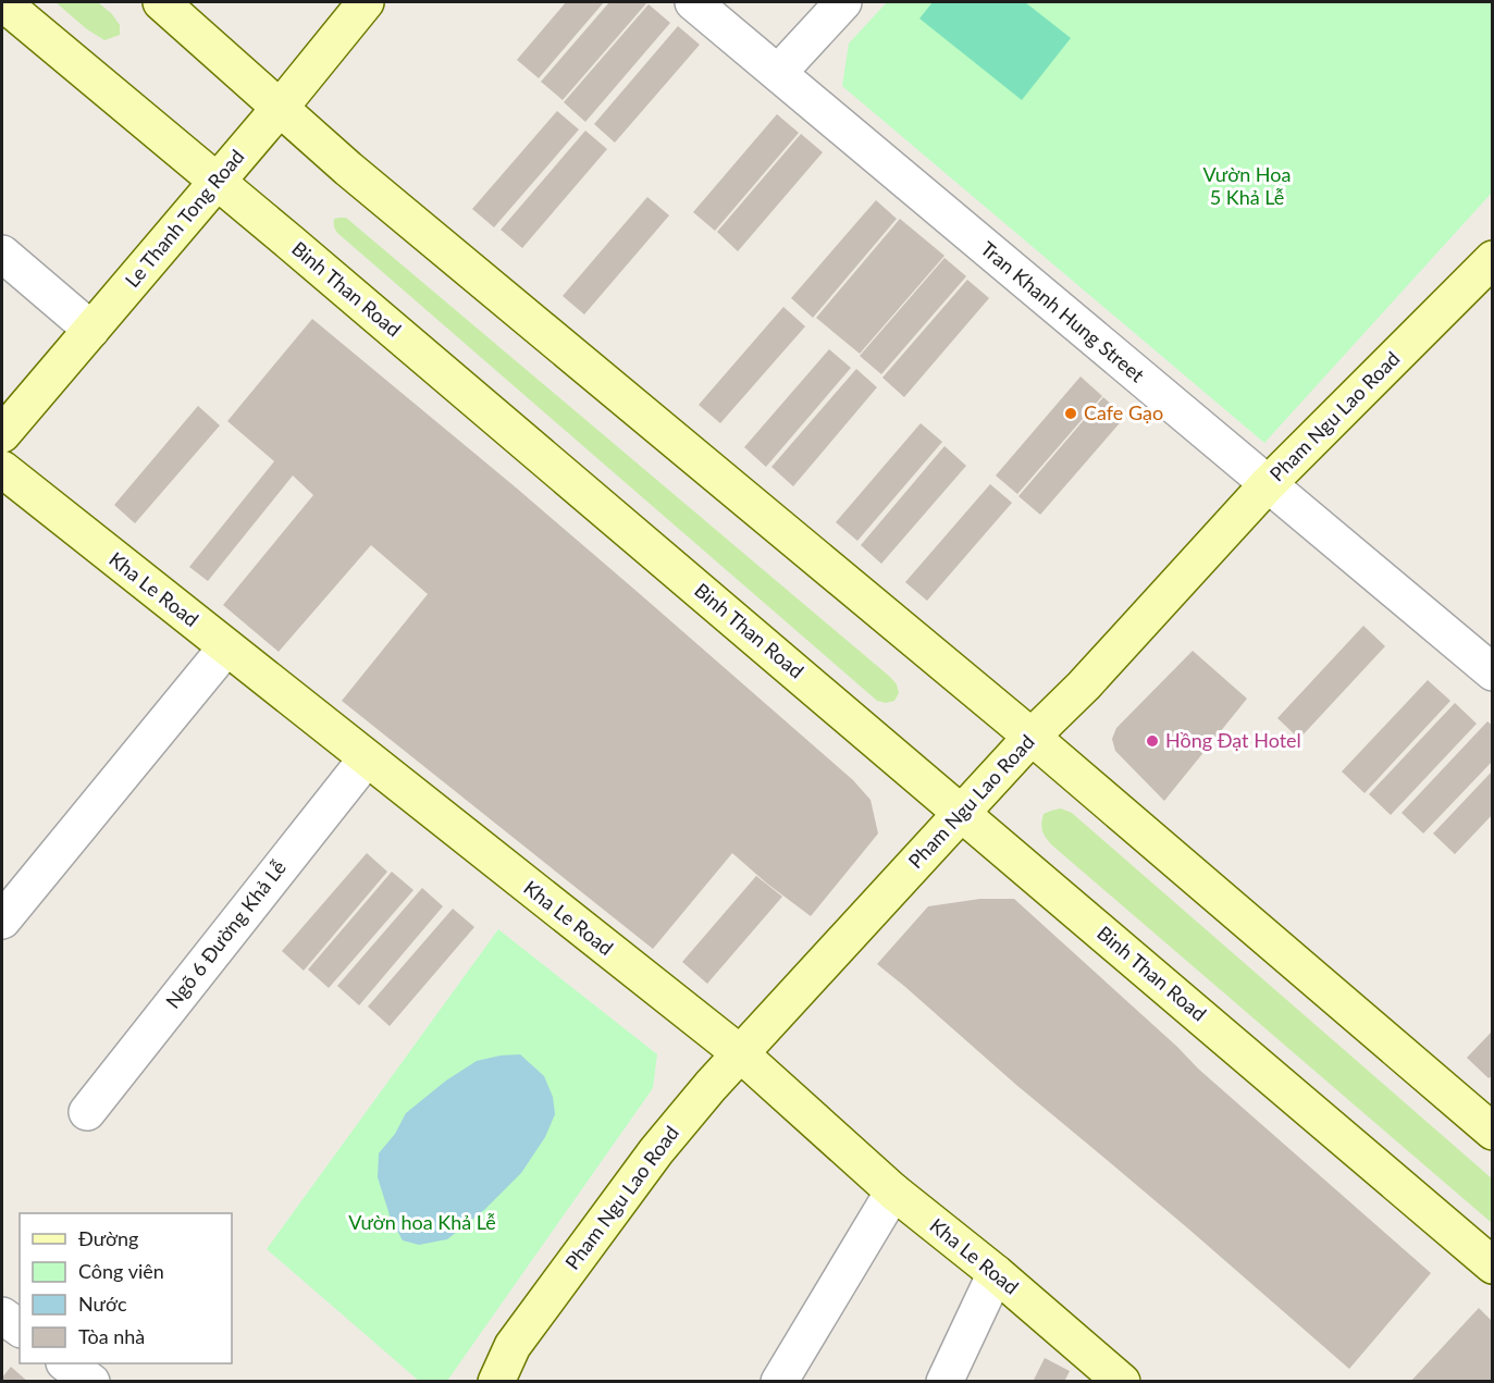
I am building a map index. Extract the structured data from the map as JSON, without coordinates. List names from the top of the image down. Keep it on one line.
{"streets":{"main road":["Le Thanh Tong Road","Binh Than Road","Pham Ngu Lao Road","Kha Le Road"],"street":["Tran Khanh Hung Street","Ngõ 6 Đường Khả Lễ"]},"crossings":[["Le Thanh Tong Road","Binh Than Road"],["Binh Than Road","Pham Ngu Lao Road"],["Tran Khanh Hung Street","Pham Ngu Lao Road"],["Pham Ngu Lao Road","Kha Le Road"],["Kha Le Road","Ngõ 6 Đường Khả Lễ"]],"parks":["Vườn Hoa 5 Khả Lễ","Vườn hoa Khả Lễ"],"places":["Cafe Gạo","Hồng Đạt Hotel"],"legend":["Đường","Công viên","Nước","Tòa nhà"]}
